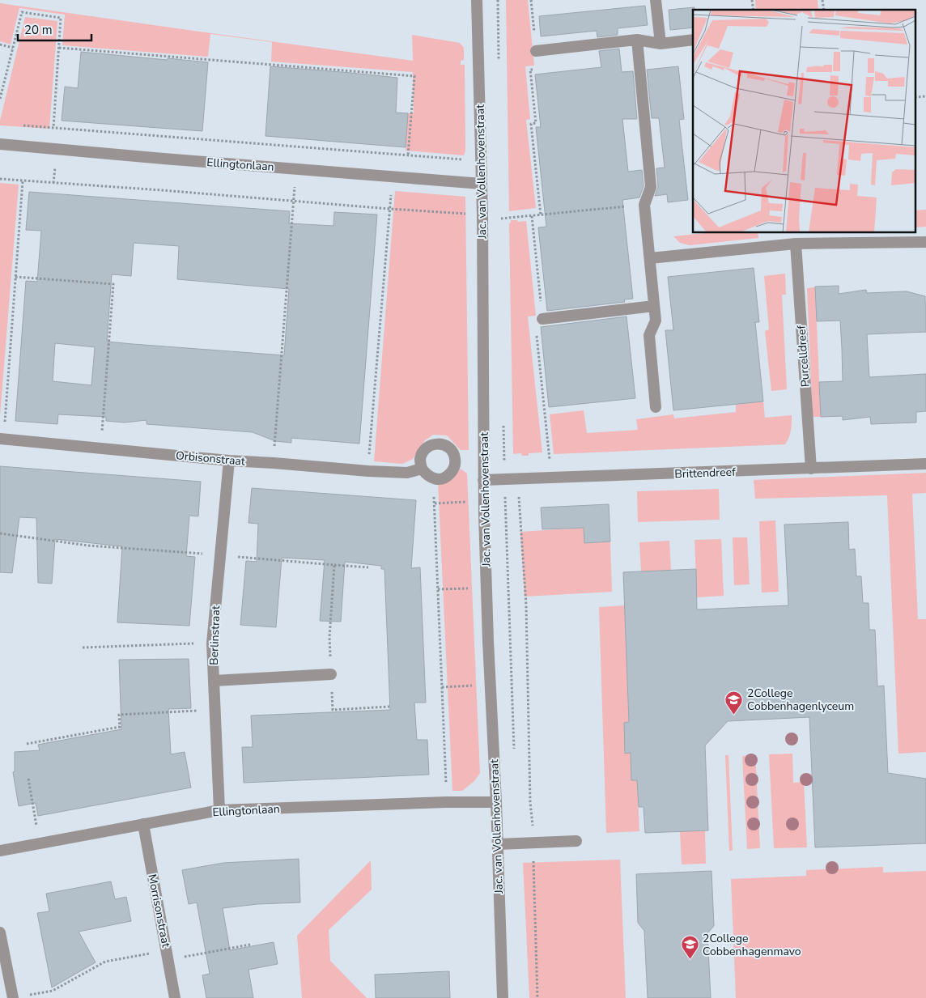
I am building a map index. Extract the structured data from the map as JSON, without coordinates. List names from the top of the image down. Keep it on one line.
{"streets":{"street":["Ellingtonlaan","Jac. van Vollenhovenstraat","Purcelldreef","Orbisonstraat","Brittendreef","Berlinstraat","Morrisonstraat"]},"crossings":[["Ellingtonlaan","Jac. van Vollenhovenstraat"],["Ellingtonlaan","Berlinstraat"],["Ellingtonlaan","Morrisonstraat"],["Jac. van Vollenhovenstraat","Brittendreef"],["Purcelldreef","Brittendreef"],["Orbisonstraat","Berlinstraat"]],"places":{"school or university":["2College Cobbenhagenlyceum","2College Cobbenhagenmavo"]},"scale_bar":"20 m"}
